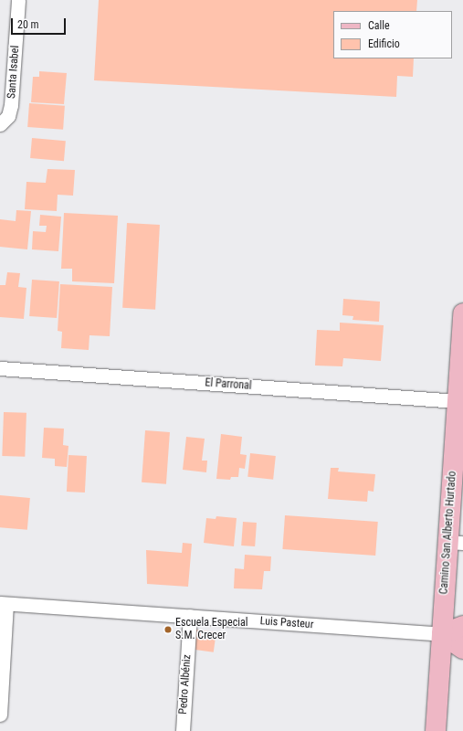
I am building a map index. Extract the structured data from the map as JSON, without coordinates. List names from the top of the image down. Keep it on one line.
{"streets":{"main road":["Camino San Alberto Hurtado"],"street":["Santa Isabel","El Parronal","Luis Pasteur","Pedro Albéniz"]},"crossings":[["El Parronal","Camino San Alberto Hurtado"],["Camino San Alberto Hurtado","Luis Pasteur"],["Luis Pasteur","Pedro Albéniz"]],"places":["Escuela Especial S.M. Crecer"],"legend":["Calle","Edificio"],"scale_bar":"20 m"}
